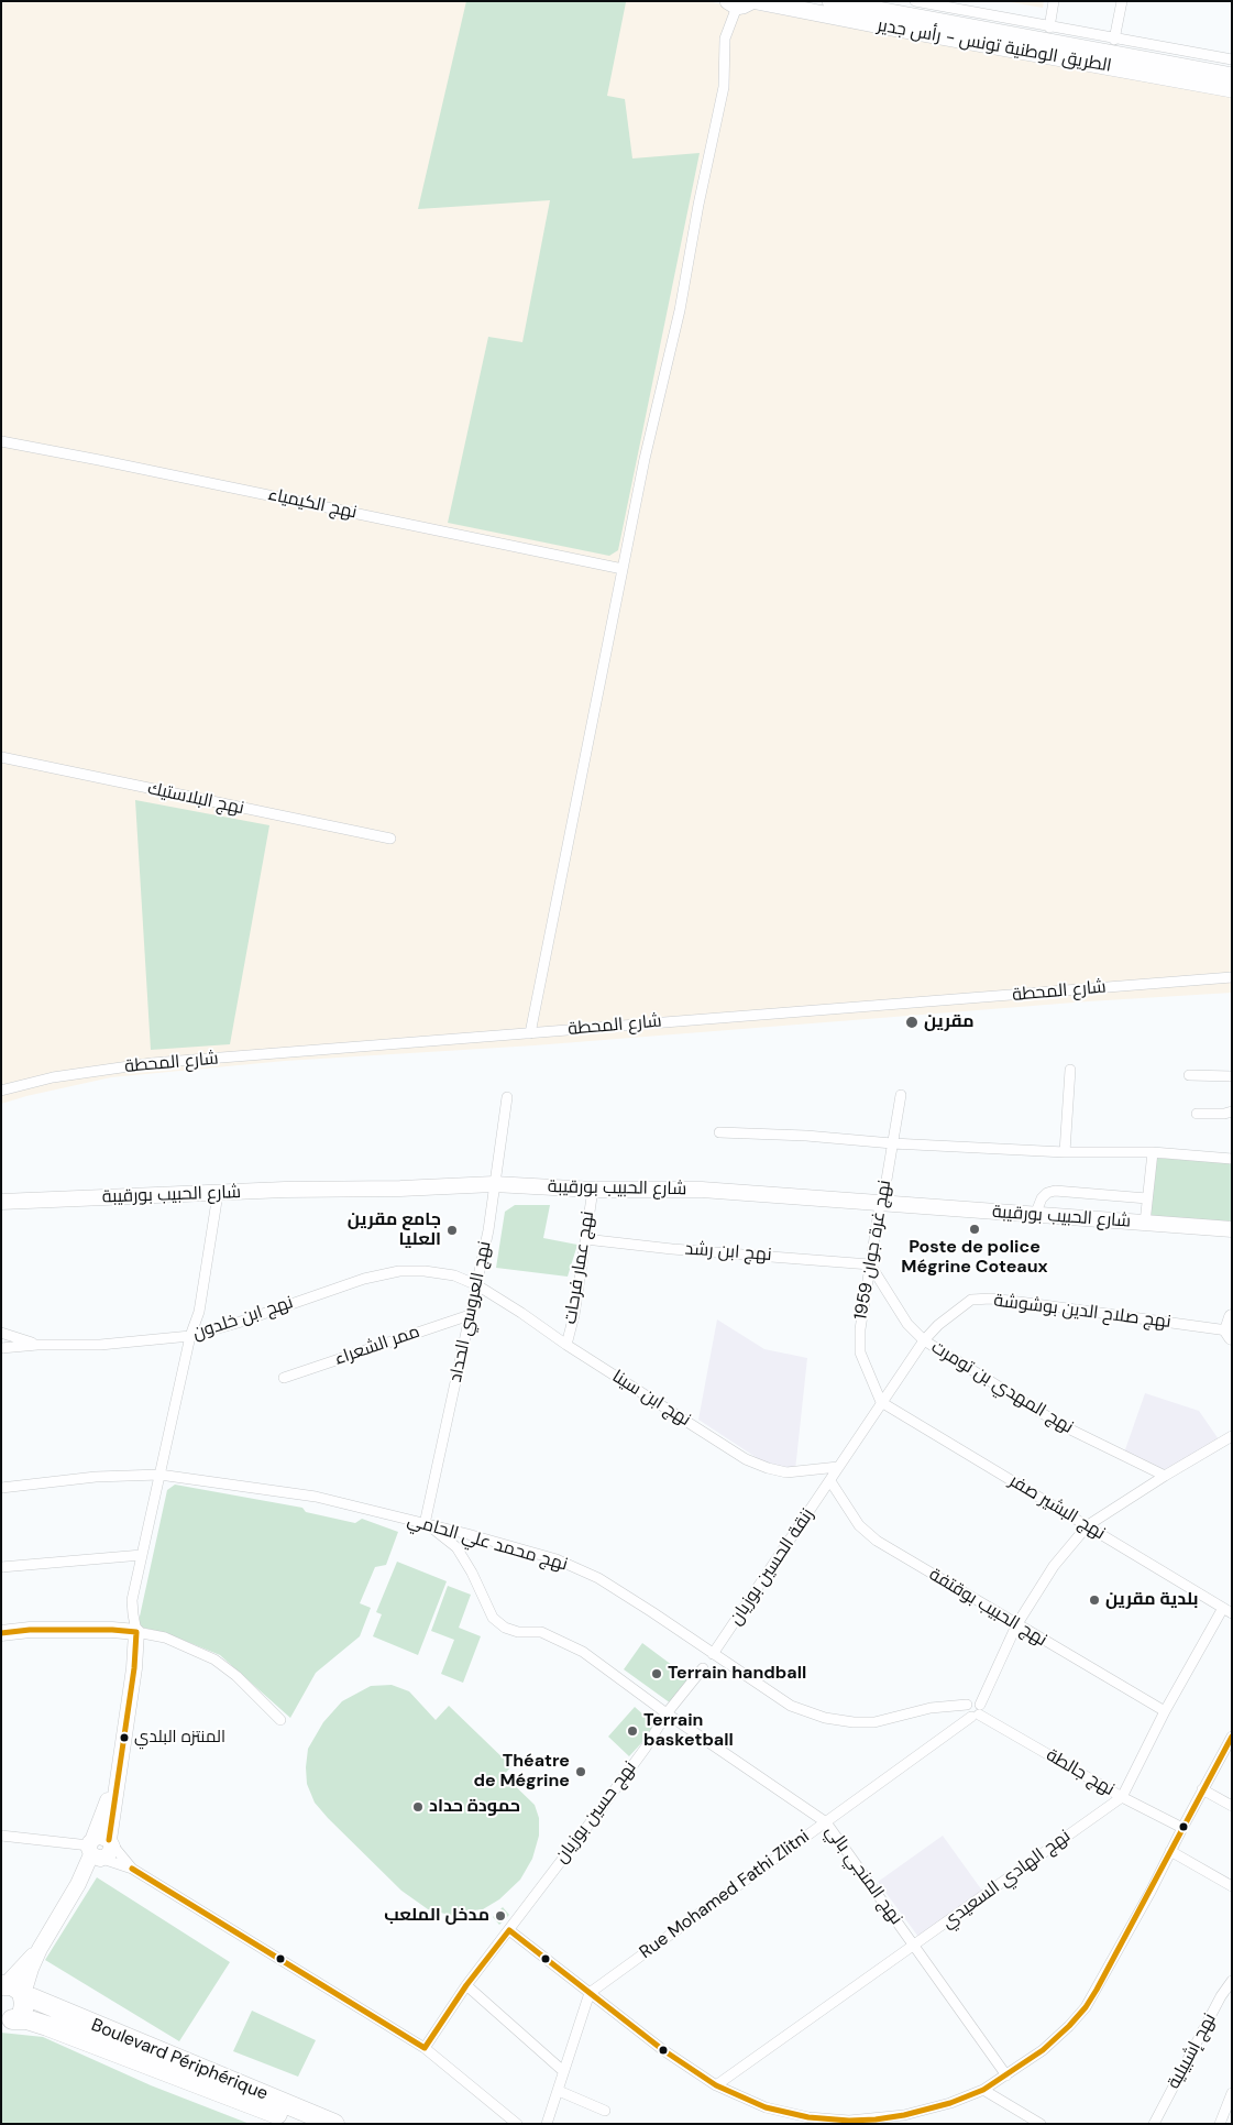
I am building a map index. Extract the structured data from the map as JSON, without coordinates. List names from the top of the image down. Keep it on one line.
{"streets":{"highway":["Boulevard Périphérique"],"main road":["الطريق الوطنية تونس - رأس جدير"],"street":["نهج الكيمياء","نهج البلاستيك","شارع المحطة","شارع الحبيب بورقيبة","نهج غرة جوان 1959","نهج ابن رشد","نهج عمار فرحات","نهج العروسي الحداد","نهج صلاح الدين بوشوشة","نهج ابن خلدون","ممر الشعراء","نهج المهدي بن تومرت","نهج ابن سينا","نهج البشير صفر","نهج محمد علي الحامي","زنقة الحسين بوزيان","نهج الحبيب بوقتفة","نهج جالطة","نهج حسين بوزيان","نهج المنجي بالي","نهج الهادي السعيدي","Rue Mohamed Fathi Zlitni","نهج إشبيلية"]},"crossings":[["شارع الحبيب بورقيبة","نهج غرة جوان 1959"],["شارع الحبيب بورقيبة","نهج عمار فرحات"],["شارع الحبيب بورقيبة","نهج العروسي الحداد"],["نهج غرة جوان 1959","نهج ابن رشد"],["نهج غرة جوان 1959","نهج صلاح الدين بوشوشة"],["نهج غرة جوان 1959","نهج المهدي بن تومرت"],["نهج غرة جوان 1959","نهج البشير صفر"],["نهج ابن رشد","نهج عمار فرحات"],["نهج ابن رشد","نهج المهدي بن تومرت"],["نهج عمار فرحات","نهج ابن سينا"],["نهج العروسي الحداد","نهج ابن خلدون"],["نهج العروسي الحداد","ممر الشعراء"],["نهج العروسي الحداد","نهج ابن سينا"],["نهج العروسي الحداد","نهج محمد علي الحامي"],["نهج العروسي الحداد","نهج المنجي بالي"],["نهج صلاح الدين بوشوشة","نهج المهدي بن تومرت"],["نهج صلاح الدين بوشوشة","نهج ابن سينا"],["نهج صلاح الدين بوشوشة","نهج البشير صفر"],["نهج صلاح الدين بوشوشة","زنقة الحسين بوزيان"],["نهج صلاح الدين بوشوشة","نهج الحبيب بوقتفة"],["نهج ابن خلدون","نهج ابن سينا"],["نهج البشير صفر","نهج الهادي السعيدي"],["نهج محمد علي الحامي","زنقة الحسين بوزيان"],["نهج محمد علي الحامي","نهج جالطة"],["نهج محمد علي الحامي","نهج المنجي بالي"],["نهج محمد علي الحامي","Rue Mohamed Fathi Zlitni"],["زنقة الحسين بوزيان","نهج الحبيب بوقتفة"],["نهج الحبيب بوقتفة","نهج الهادي السعيدي"],["نهج جالطة","نهج الهادي السعيدي"],["نهج جالطة","Rue Mohamed Fathi Zlitni"],["نهج حسين بوزيان","نهج المنجي بالي"],["نهج المنجي بالي","نهج الهادي السعيدي"],["نهج المنجي بالي","Rue Mohamed Fathi Zlitni"]],"places":["مقرين","Poste de police Mégrine Coteaux","جامع مقرين العليا","بلدية مقرين","Terrain handball","Terrain basketball","المنتزه البلدي","Théatre de Mégrine","حمودة حداد","مدخل الملعب"]}
